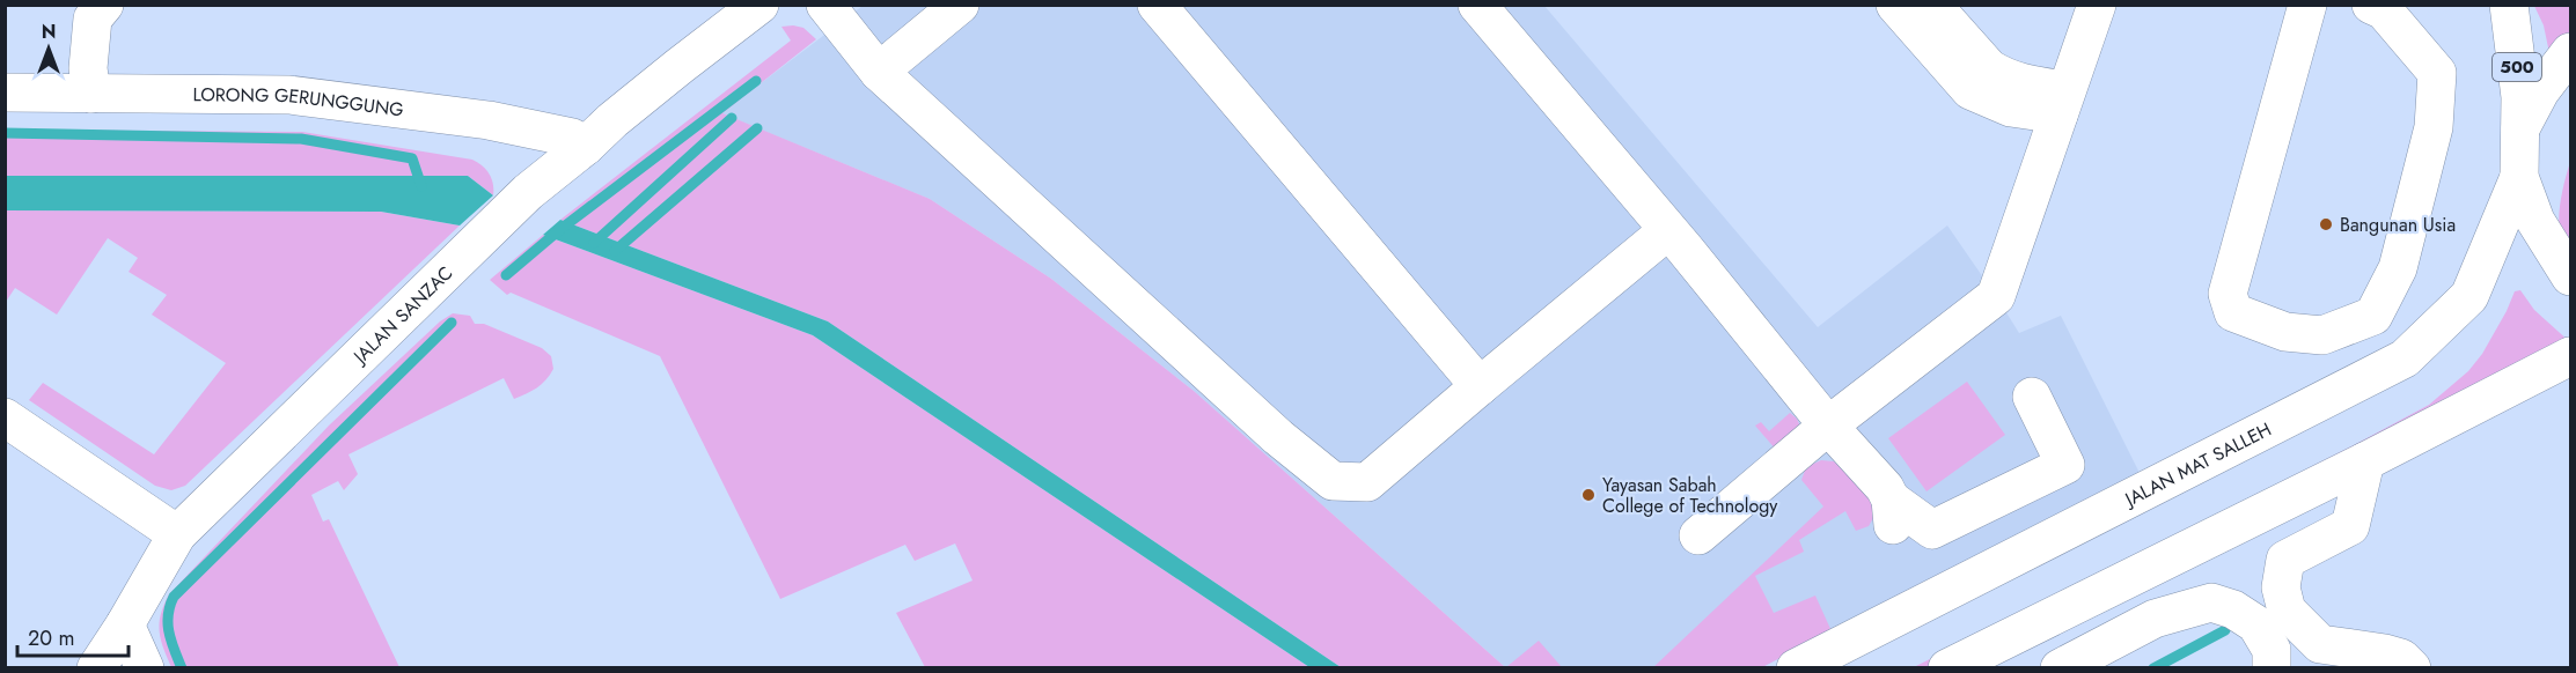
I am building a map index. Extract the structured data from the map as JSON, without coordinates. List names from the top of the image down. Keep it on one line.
{"streets":{"street":["500","LORONG GERUNGGUNG","JALAN SANZAC","JALAN MAT SALLEH"]},"crossings":[["500","JALAN MAT SALLEH"],["LORONG GERUNGGUNG","JALAN SANZAC"]],"places":["Bangunan Usia","Yayasan Sabah College of Technology"],"scale_bar":"20 m","north":"top"}
